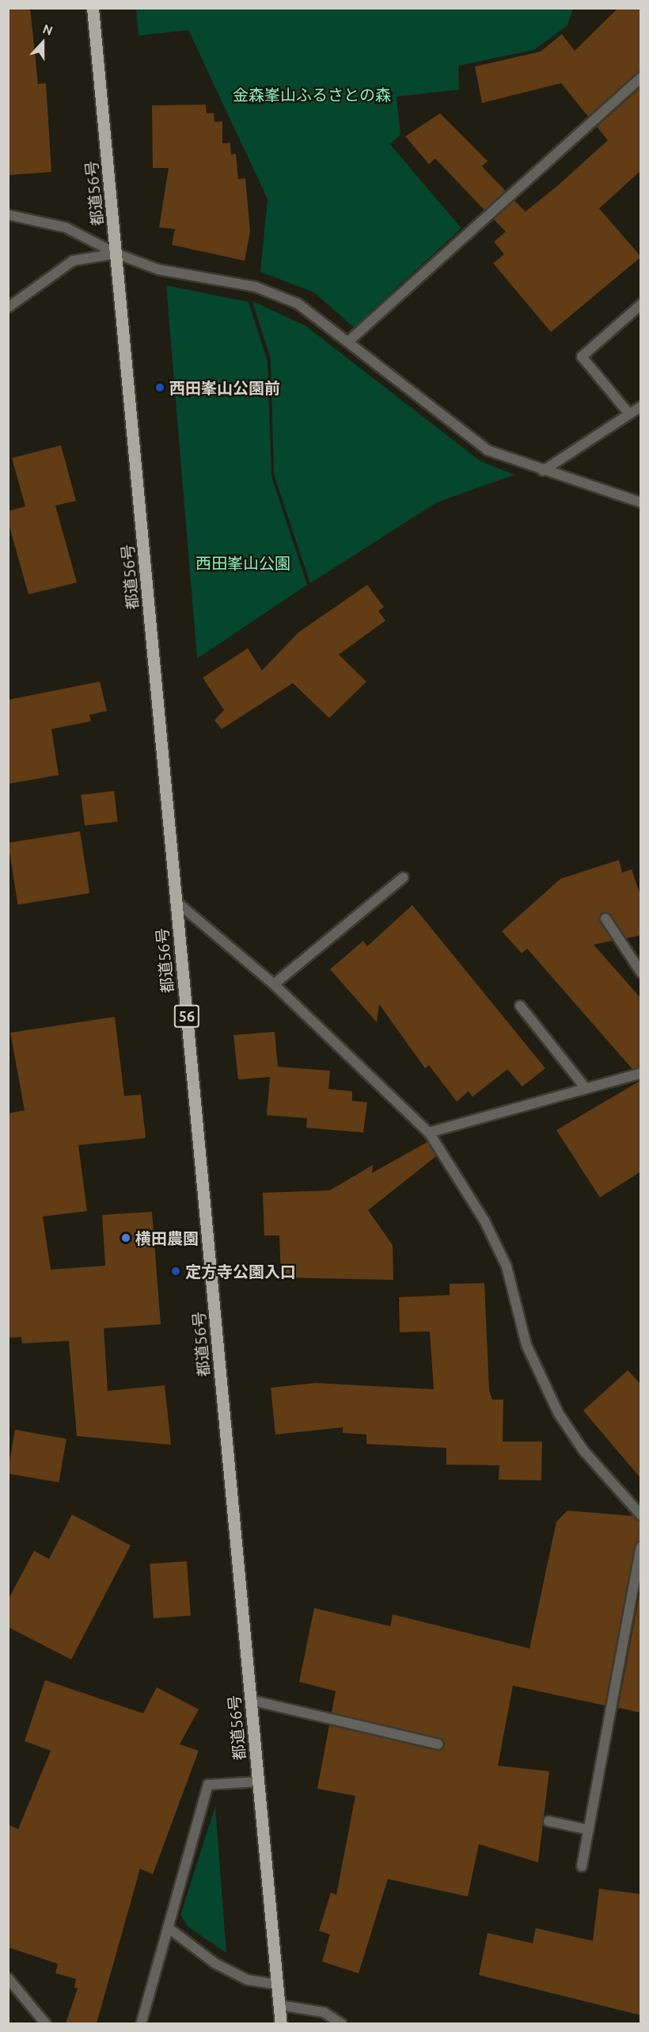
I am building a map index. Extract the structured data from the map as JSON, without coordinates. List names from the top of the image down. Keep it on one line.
{"streets":{"main road":["都道56号","56"]},"parks":["金森峯山ふるさとの森","西田峯山公園"],"places":["西田峯山公園前","横田農園","定方寺公園入口"],"north":"top"}
